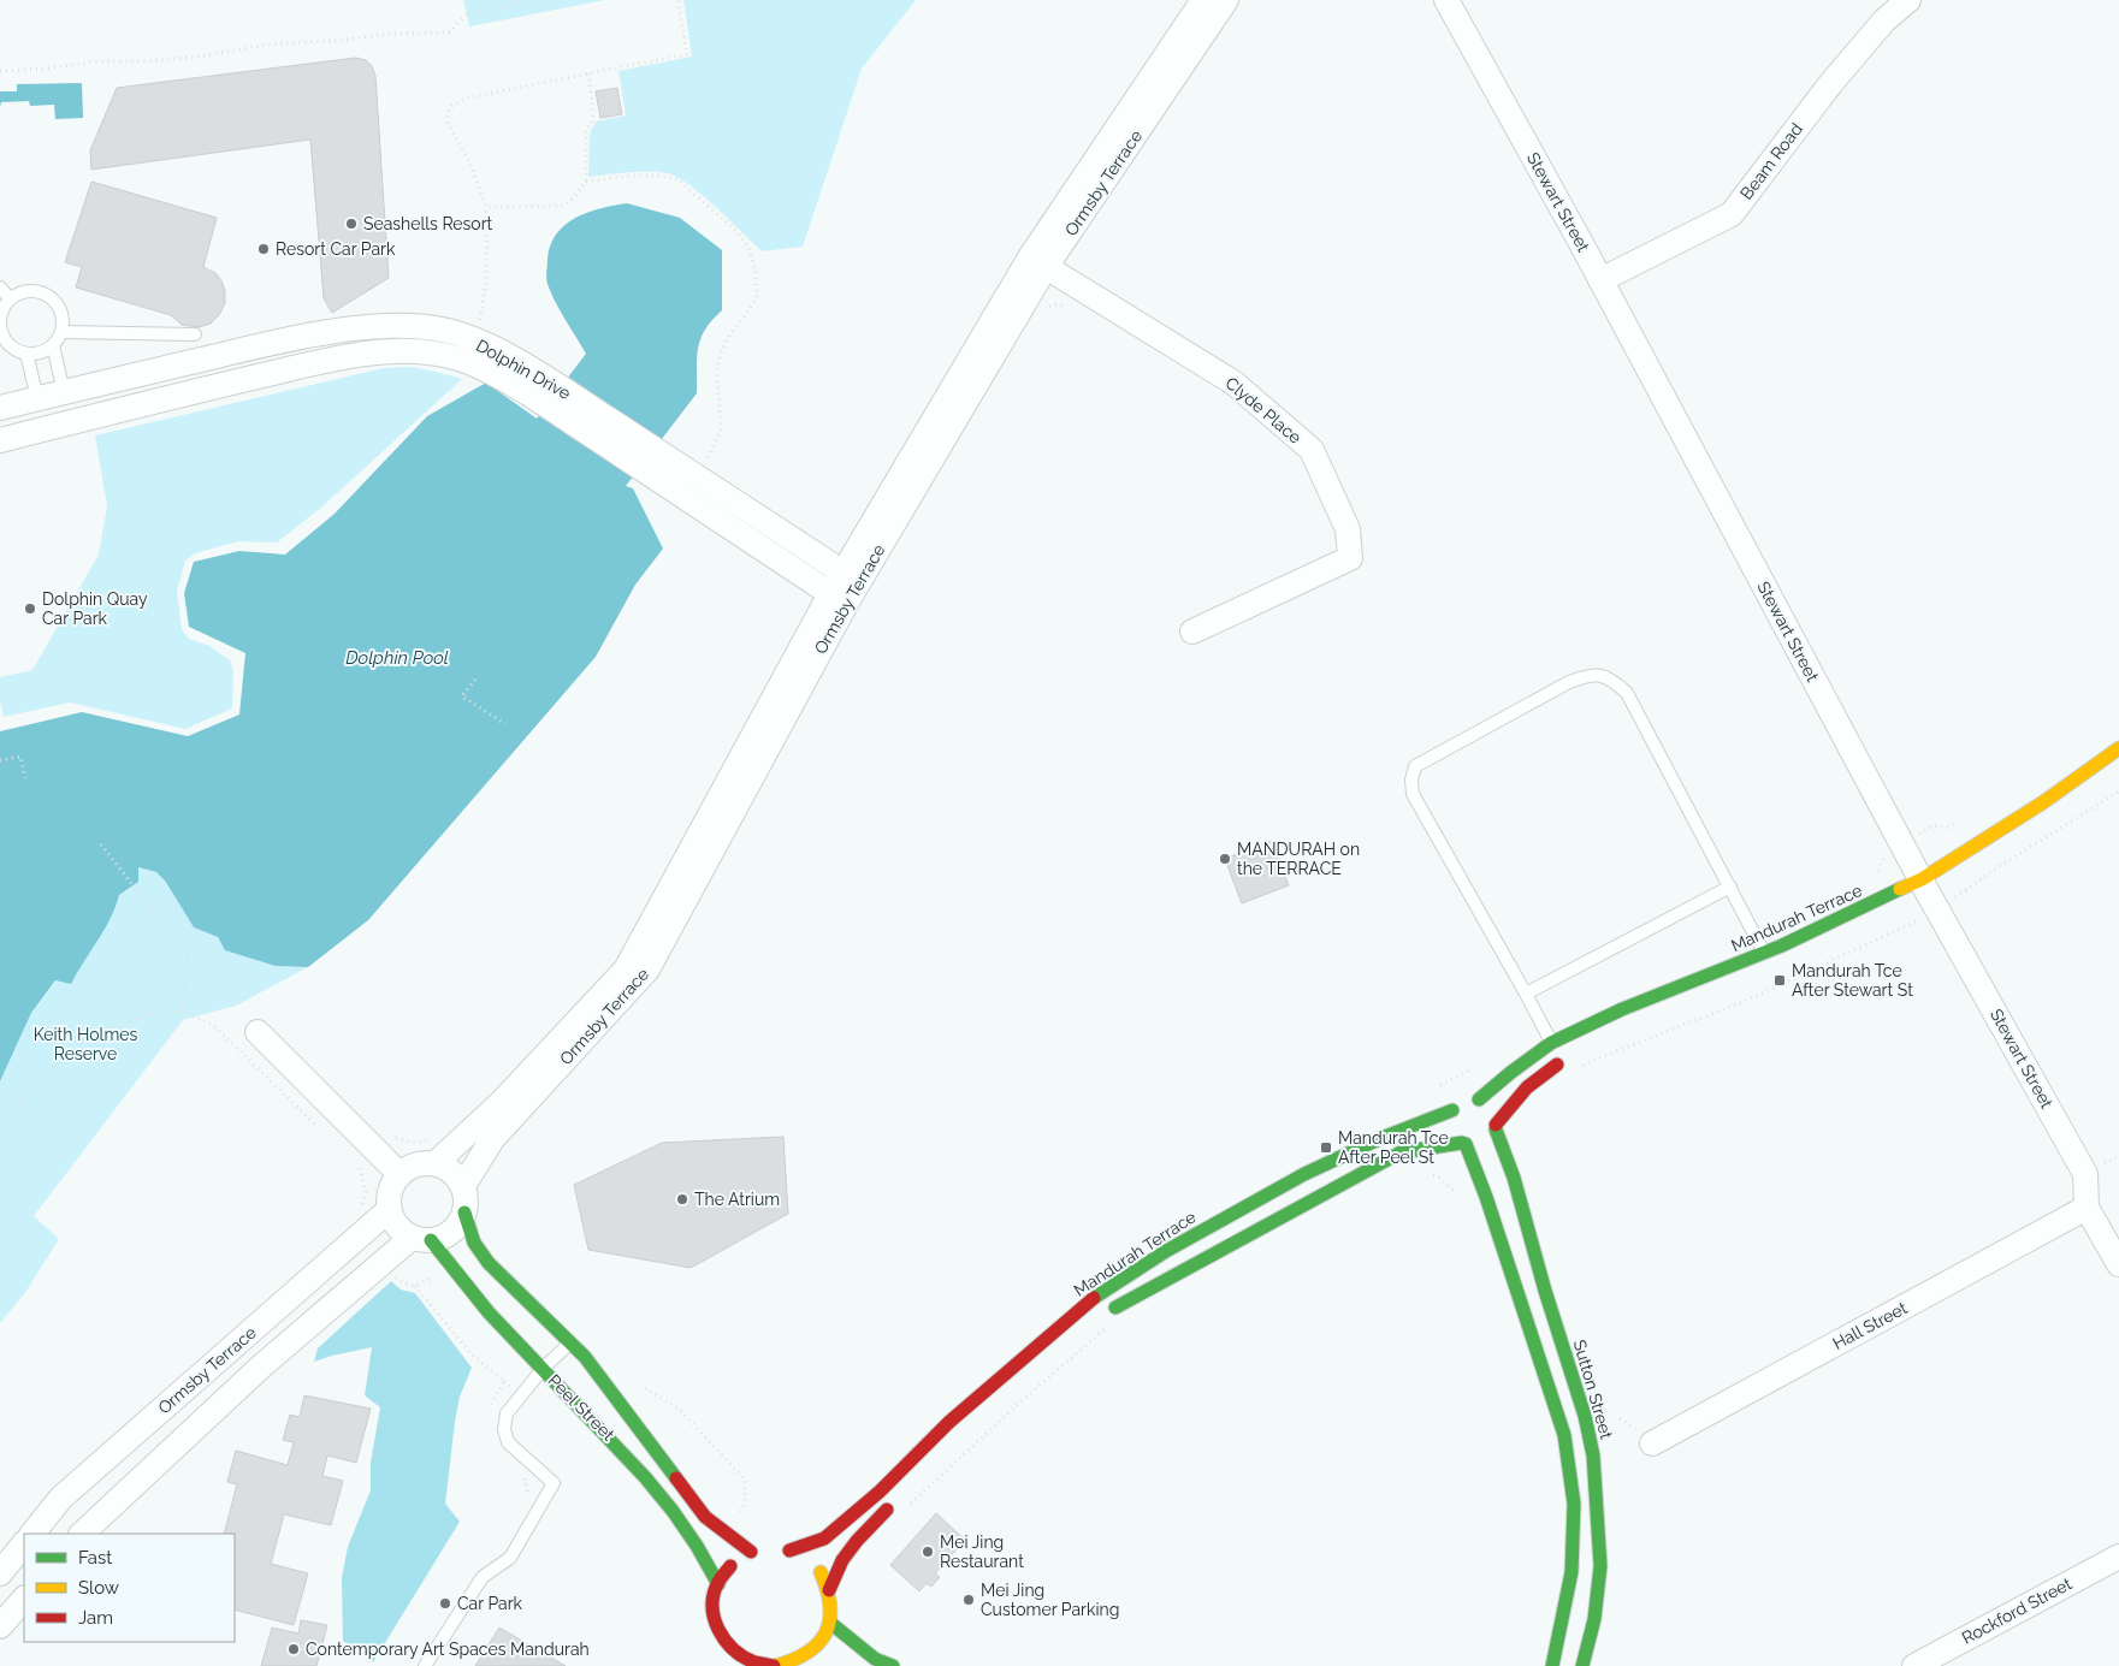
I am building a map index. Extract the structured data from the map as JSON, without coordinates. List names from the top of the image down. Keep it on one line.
{"streets":{"main road":["Mandurah Terrace","Sutton Street","Peel Street"],"street":["Beam Road","Ormsby Terrace","Stewart Street","Dolphin Drive","Clyde Place","Hall Street","Rockford Street"]},"crossings":[["Beam Road","Stewart Street"],["Ormsby Terrace","Dolphin Drive"],["Ormsby Terrace","Clyde Place"],["Ormsby Terrace","Peel Street"],["Stewart Street","Mandurah Terrace"],["Stewart Street","Hall Street"],["Mandurah Terrace","Sutton Street"]],"water":["Dolphin Pool"],"parks":["Keith Holmes Reserve"],"places":{"other":["Seashells Resort","Resort Car Park","Dolphin Quay Car Park","MANDURAH on the TERRACE","The Atrium","Mei Jing Restaurant","Mei Jing Customer Parking","Car Park","Contemporary Art Spaces Mandurah"],"transit":["Mandurah Tce After Stewart St","Mandurah Tce After Peel St"]},"legend":["Fast","Slow","Jam"]}
